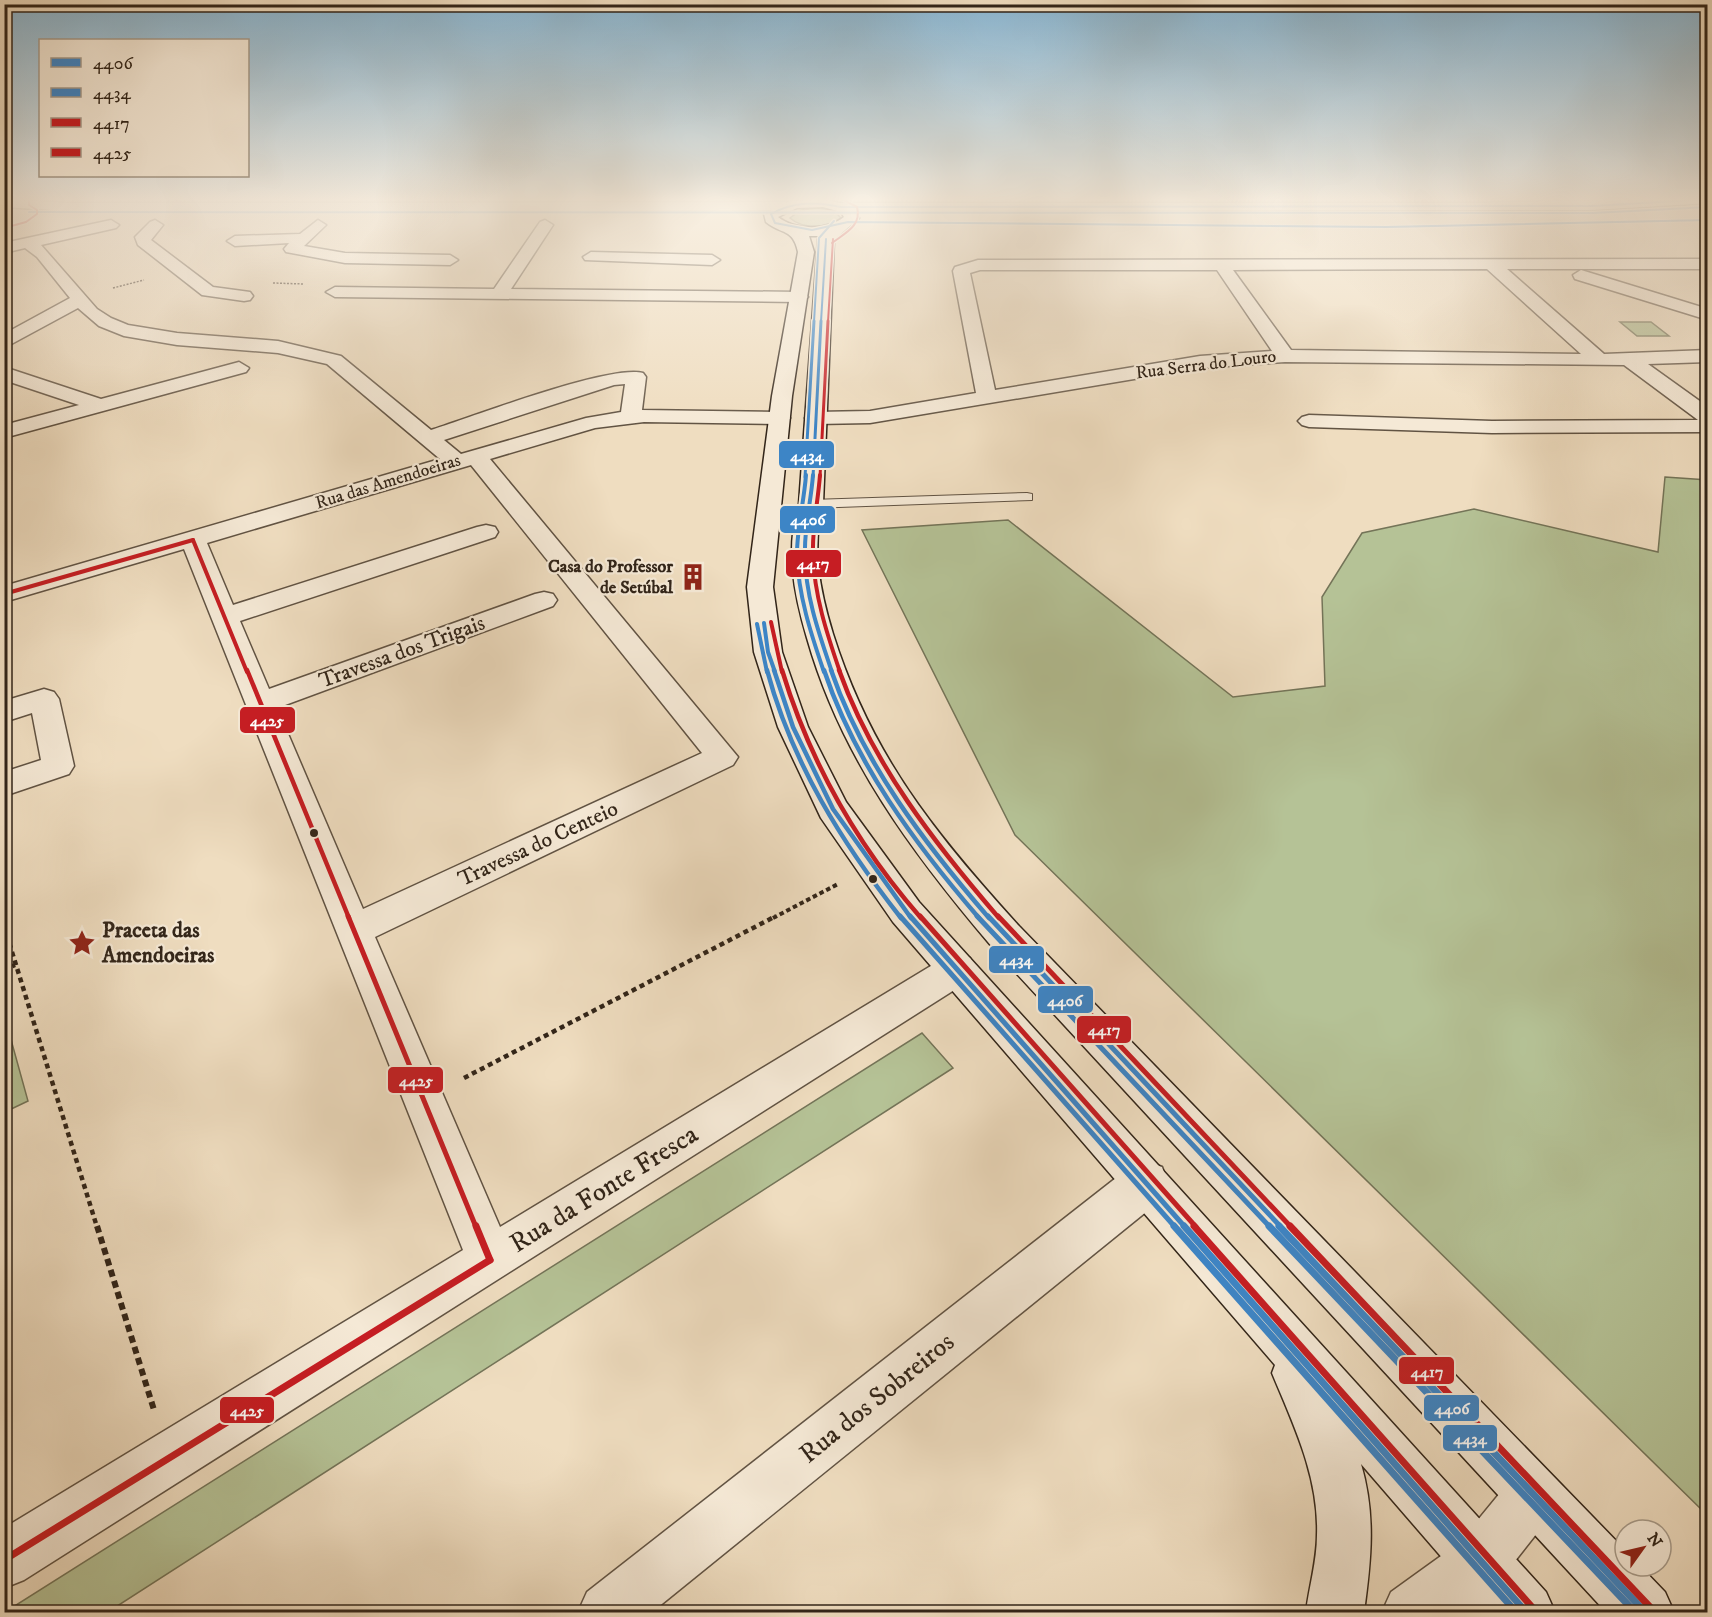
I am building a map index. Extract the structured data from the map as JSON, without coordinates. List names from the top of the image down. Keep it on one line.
{"streets":{"street":["Rua Serra do Louro","Rua das Amendoeiras","Travessa dos Trigais","Travessa do Centeio","Rua da Fonte Fresca","Rua dos Sobreiros"]},"crossings":[["Rua das Amendoeiras","Travessa do Centeio"]],"places":{"building":["Casa do Professor de Setúbal"],"place":["Praceta das Amendoeiras"]},"lines":["transit line 4406","transit line 4434","transit line 4417","transit line 4425"],"legend":["4406","4434","4417","4425"],"north":"top right"}
